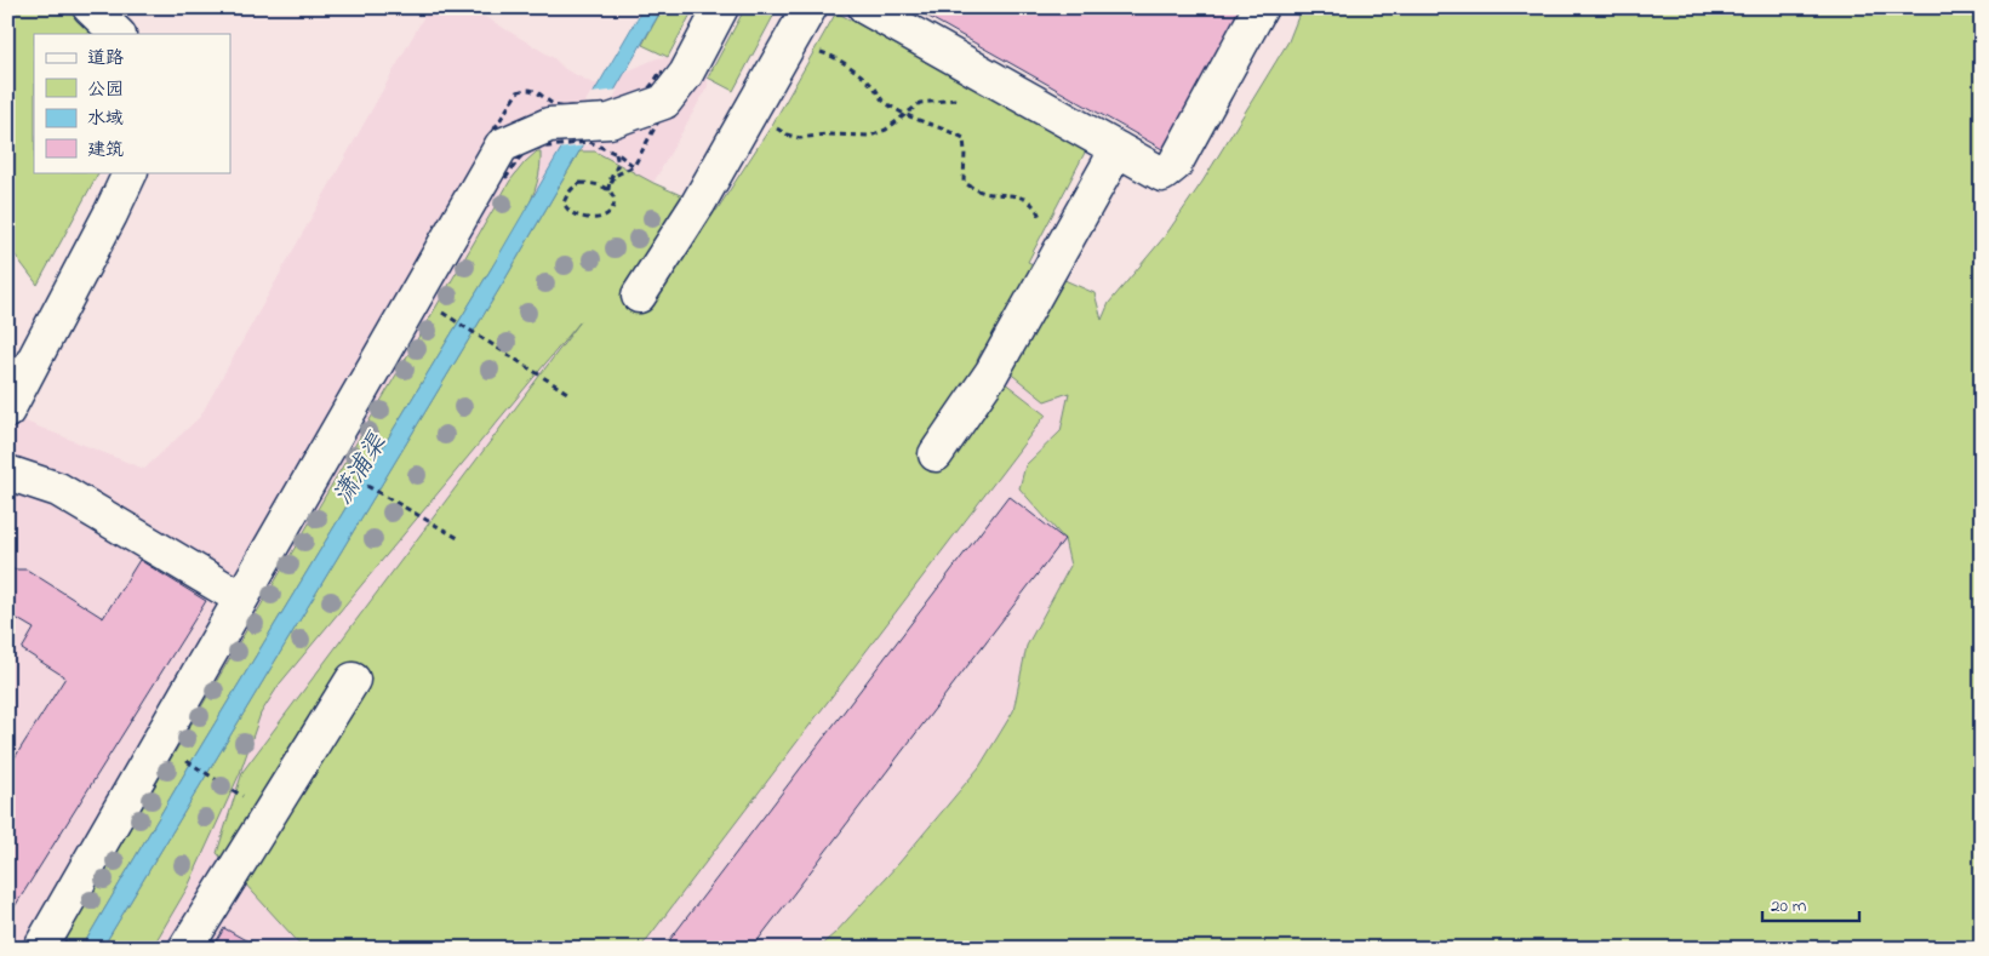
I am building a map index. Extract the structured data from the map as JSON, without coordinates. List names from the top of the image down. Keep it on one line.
{"water":["潇浦渠"],"legend":["道路","公园","水域","建筑"],"scale_bar":"20 m"}
